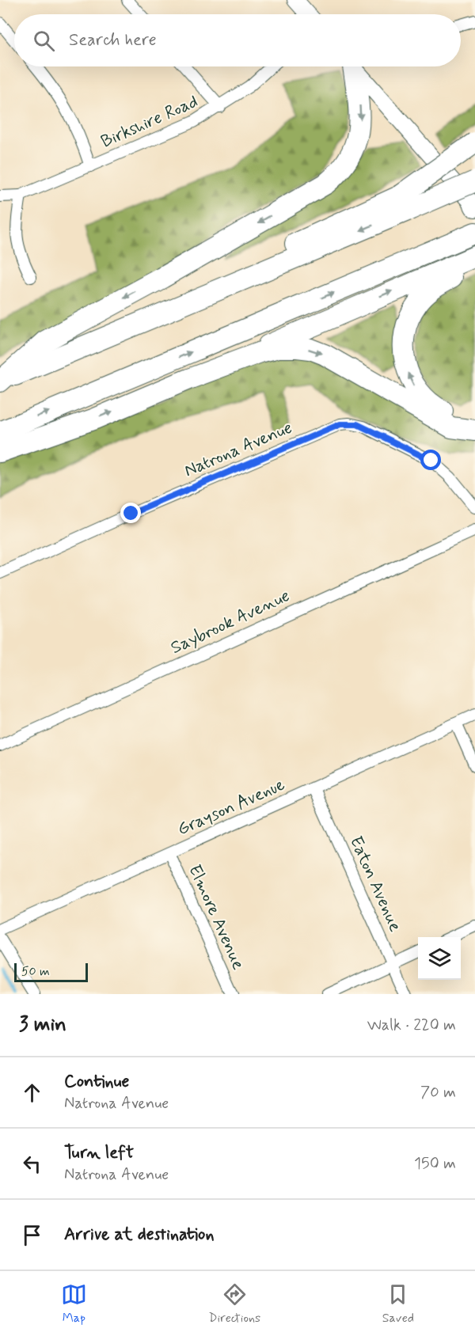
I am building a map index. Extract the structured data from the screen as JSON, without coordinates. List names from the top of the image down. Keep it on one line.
{"streets":{"street":["Birkshire Road","Natrona Avenue","Saybrook Avenue","Grayson Avenue","Eaton Avenue","Elmore Avenue"]},"crossings":[["Grayson Avenue","Eaton Avenue"],["Grayson Avenue","Elmore Avenue"]],"scale_bar":"50 m","page":{"search":"Search here","scale":"50 m","heading":["3 min","Walk · 220 m"],"list":[["Continue","Natrona Avenue","70 m"],["Turn left","Natrona Avenue","150 m"],"Arrive at destination"],"nav":["Map","Directions","Saved"]}}
